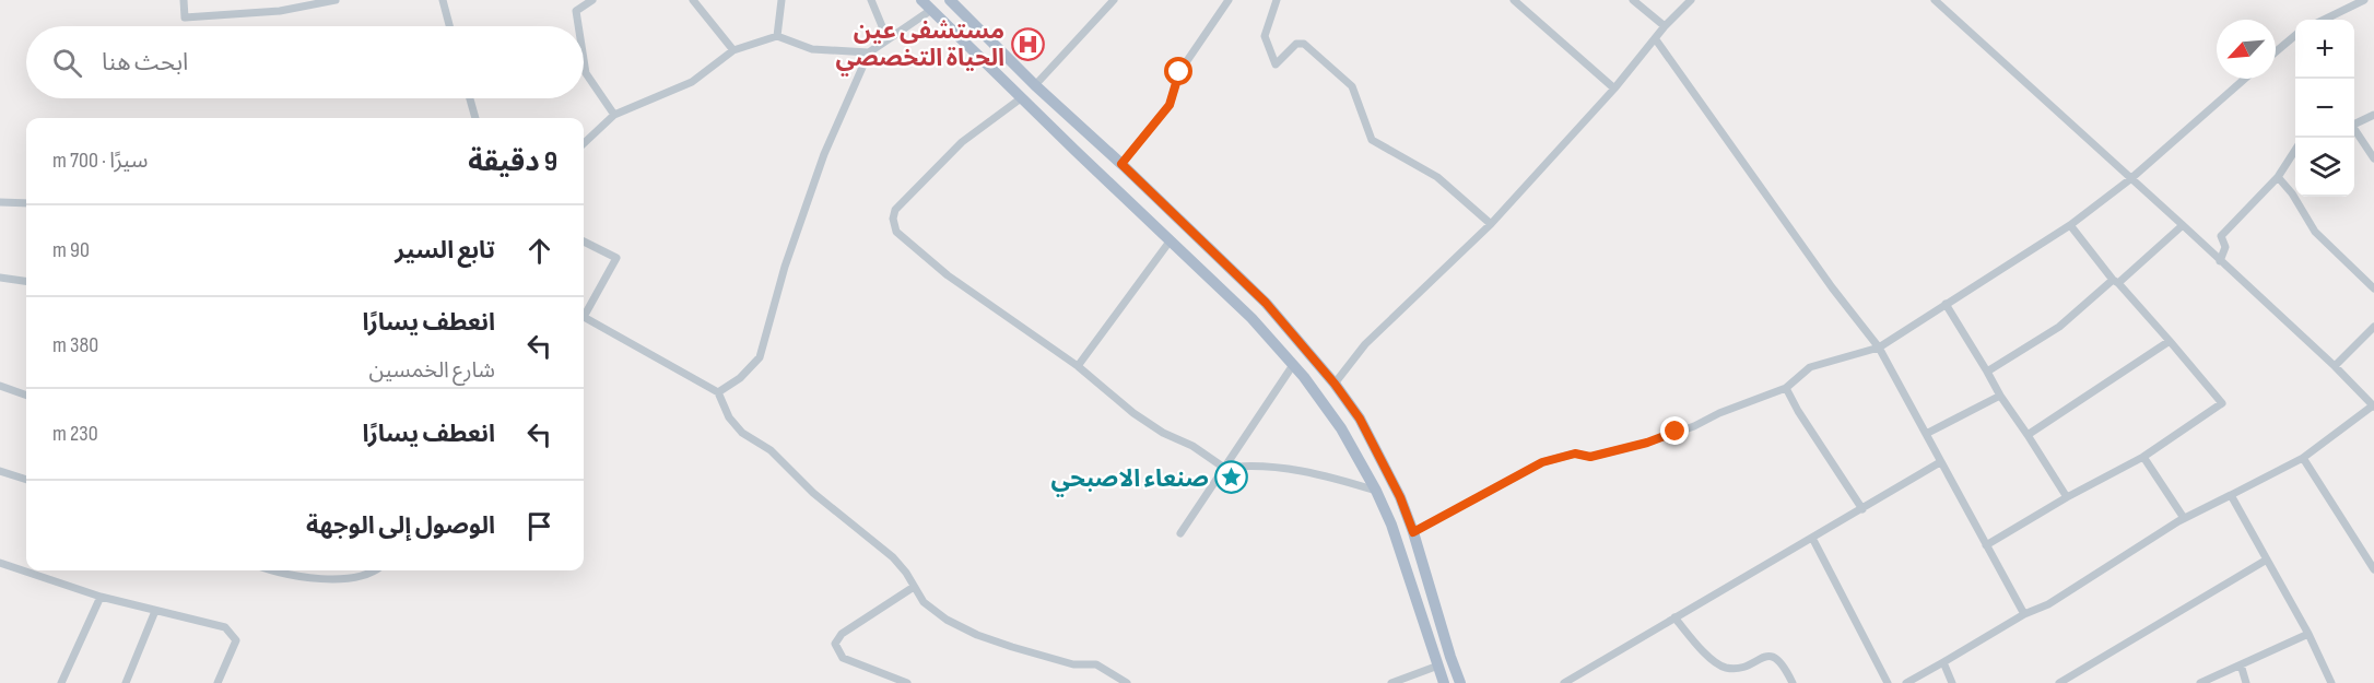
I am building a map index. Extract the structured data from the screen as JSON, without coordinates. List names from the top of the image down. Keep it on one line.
{"places":{"hospital":["مستشفى عين الحياة التخصصي"],"place":["صنعاء الاصبحي"]},"north":"bottom left","page":{"map_buttons":["+","−"],"search":"ابحث هنا","heading":["9 دقيقة","سيرًا · 700 m"],"list":[["تابع السير","90 m"],["انعطف يسارًا","شارع الخمسين","380 m"],["انعطف يسارًا","230 m"],"الوصول إلى الوجهة"]}}
